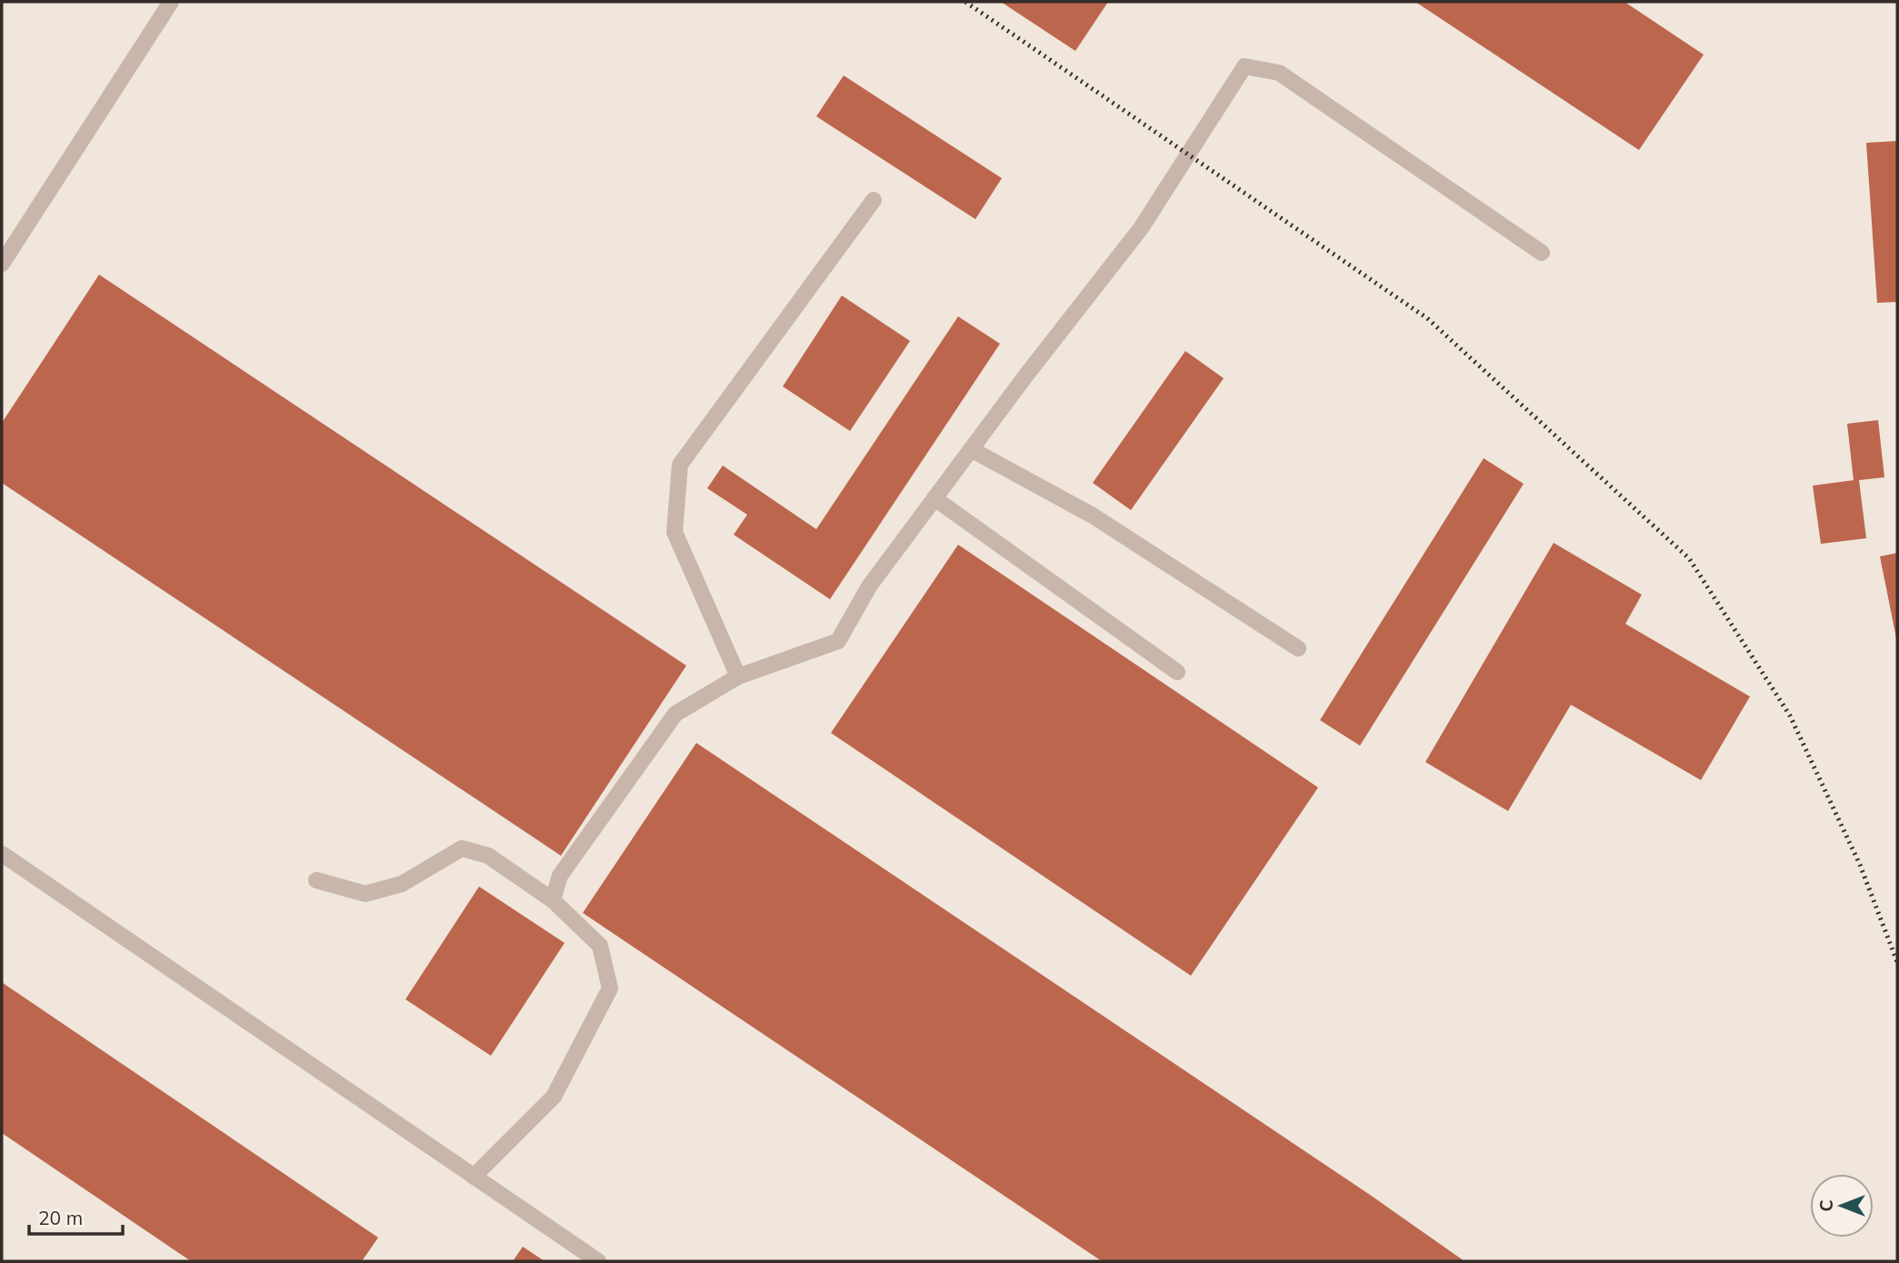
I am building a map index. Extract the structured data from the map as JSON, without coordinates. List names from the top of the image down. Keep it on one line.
{"scale_bar":"20 m","north":"left"}
